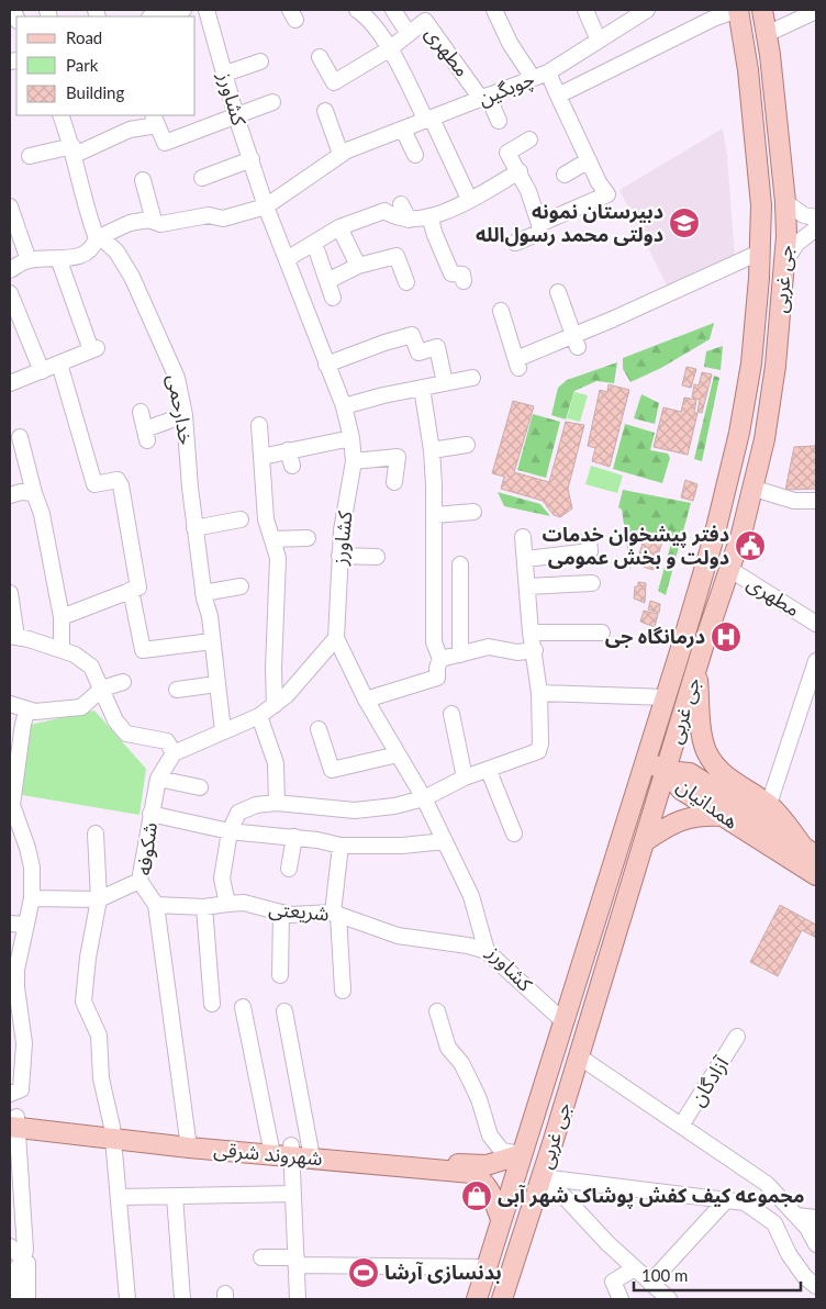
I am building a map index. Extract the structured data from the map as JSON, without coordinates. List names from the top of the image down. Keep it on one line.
{"streets":{"main road":["جی غربی","همدانیان","شهروند شرقی"],"street":["مطهری","چوبگین","کشاورز","خدارحمی","شکوفه","شریعتی","آزادگان"]},"crossings":[["مطهری","چوبگین"],["مطهری","جی غربی"],["چوبگین","کشاورز"],["چوبگین","جی غربی"],["چوبگین","خدارحمی"],["کشاورز","جی غربی"],["کشاورز","شریعتی"],["جی غربی","همدانیان"],["جی غربی","شهروند شرقی"],["شکوفه","شریعتی"],["شکوفه","شهروند شرقی"]],"places":{"school or university":["دبیرستان نمونه دولتی محمد رسول‌الله"],"public building":["دفتر پیشخوان خدمات دولت و بخش عمومی"],"hospital":["درمانگاه جی"],"shop":["مجموعه کیف کفش پوشاک شهر آبی"],"sports":["بدنسازی آرشا"]},"legend":["Road","Park","Building"],"scale_bar":"100 m"}
